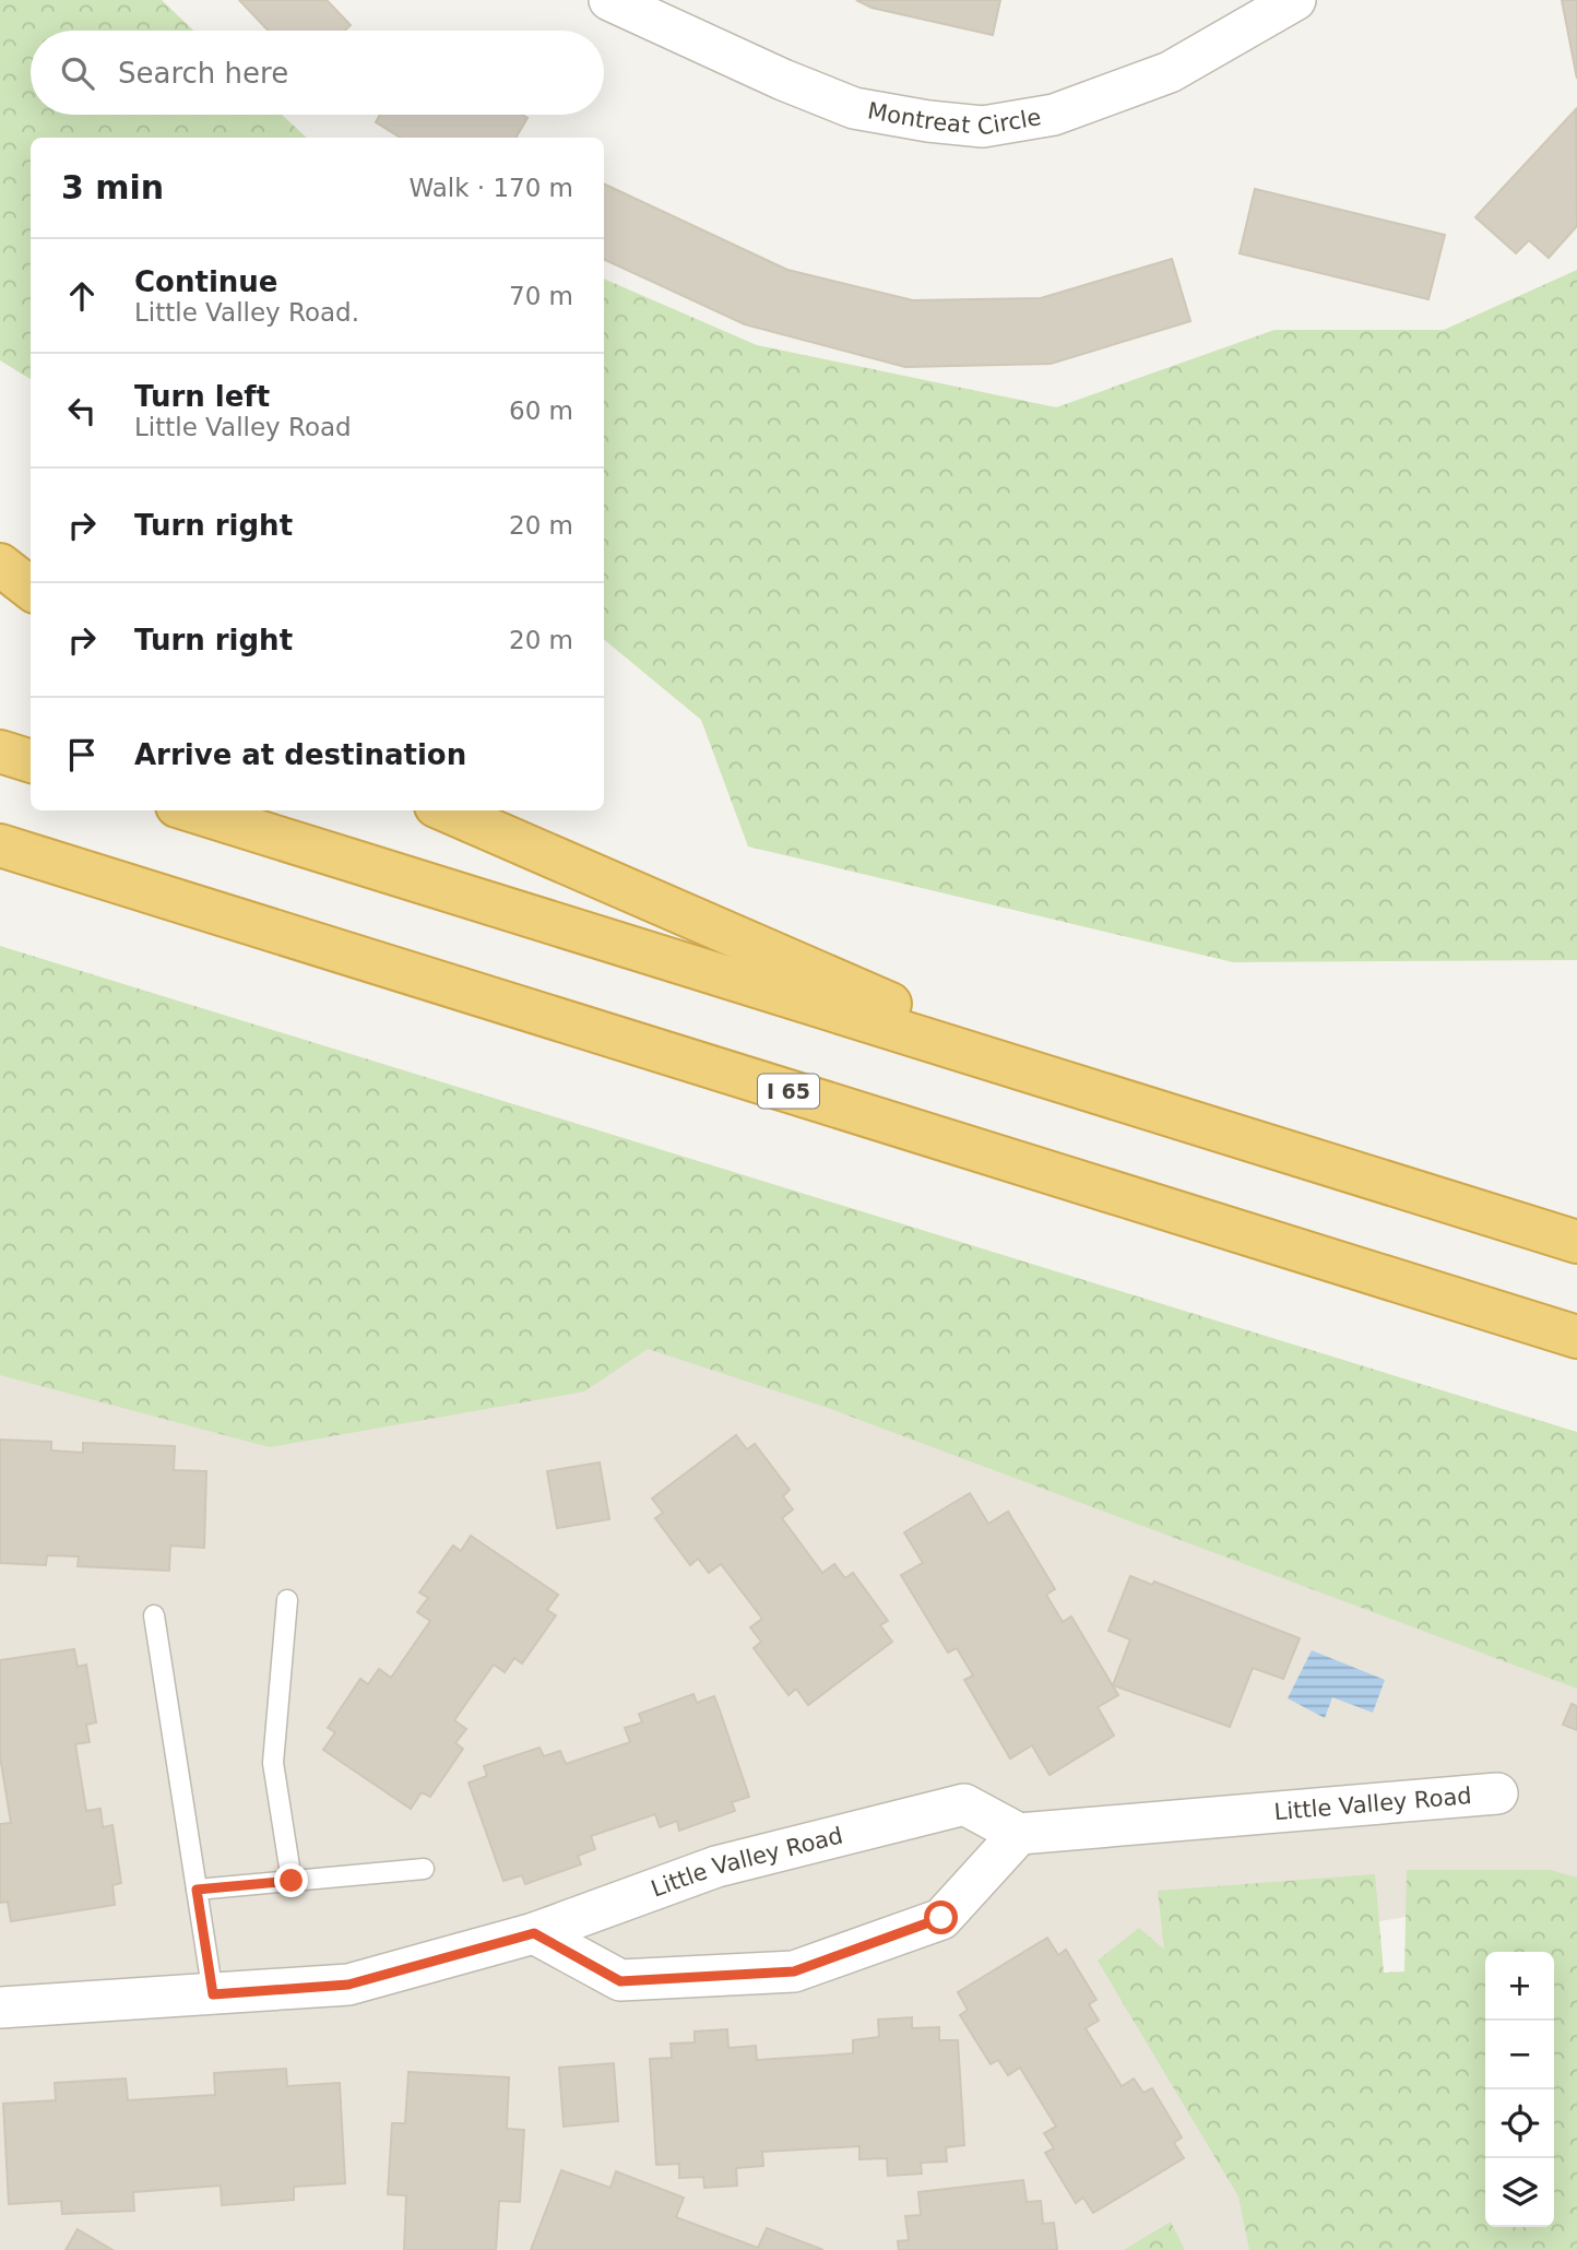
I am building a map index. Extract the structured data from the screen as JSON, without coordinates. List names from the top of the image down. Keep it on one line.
{"streets":{"highway":["I 65"],"street":["Montreat Circle","Little Valley Road"]},"page":{"search":"Search here","heading":["3 min","Walk · 170 m"],"list":[["Continue","Little Valley Road.","70 m"],["Turn left","Little Valley Road","60 m"],["Turn right","20 m"],["Turn right","20 m"],"Arrive at destination"],"map_buttons":["+","−"]}}
